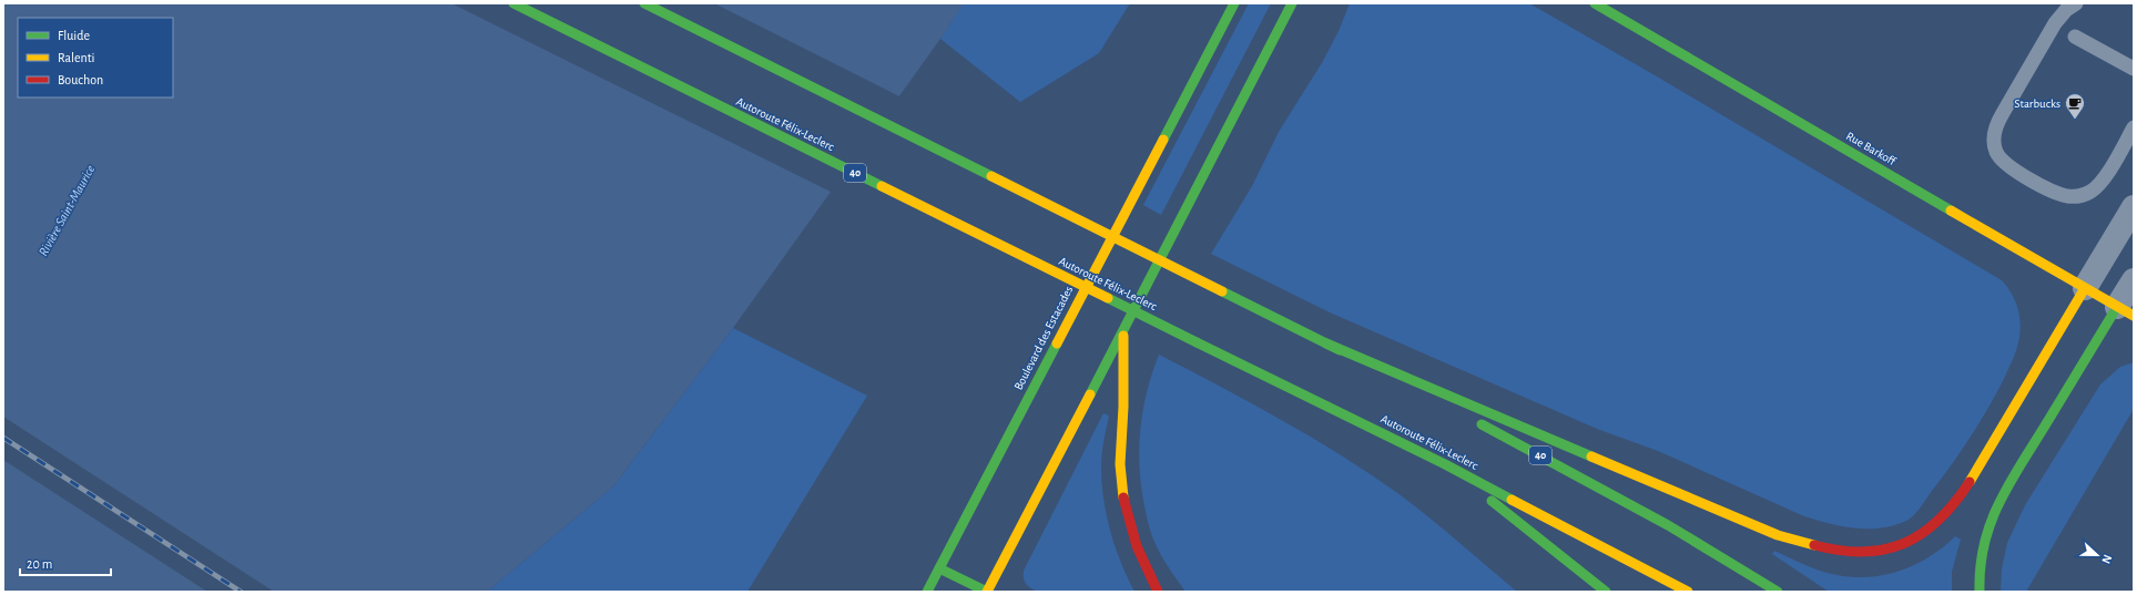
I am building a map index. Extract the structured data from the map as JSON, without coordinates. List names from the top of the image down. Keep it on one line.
{"streets":{"main road":["Autoroute Félix-Leclerc","Rue Barkoff","40","Boulevard des Estacades"]},"water":["Rivière Saint-Maurice"],"places":{"cafe":["Starbucks"]},"legend":["Fluide","Ralenti","Bouchon"],"scale_bar":"20 m","north":"right"}
